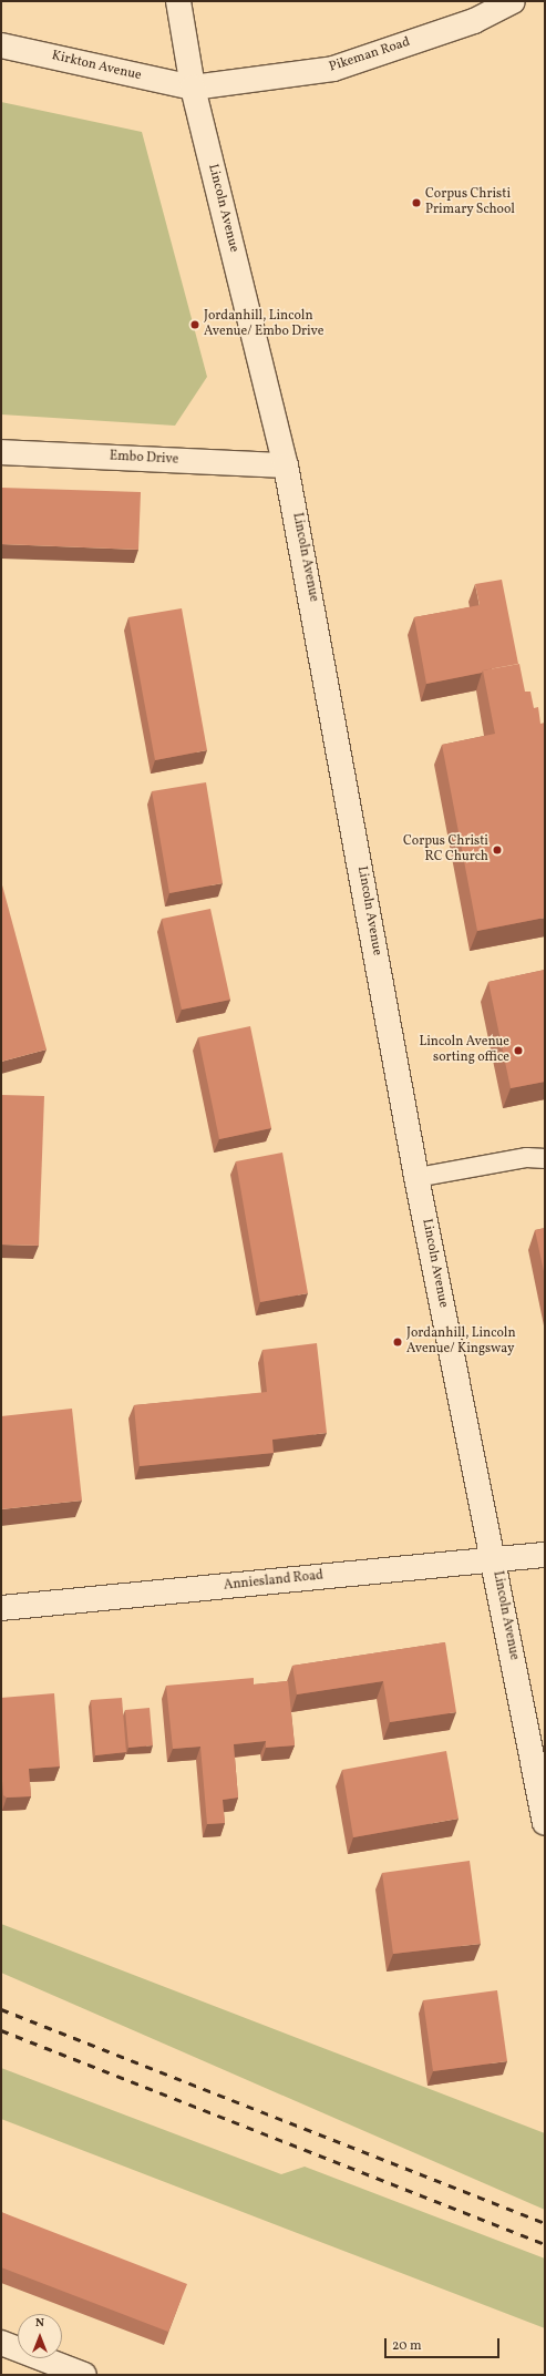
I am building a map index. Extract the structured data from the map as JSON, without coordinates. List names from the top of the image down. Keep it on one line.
{"streets":{"street":["Pikeman Road","Kirkton Avenue","Lincoln Avenue","Embo Drive","Anniesland Road"]},"crossings":[["Pikeman Road","Kirkton Avenue"],["Pikeman Road","Lincoln Avenue"],["Kirkton Avenue","Lincoln Avenue"],["Lincoln Avenue","Embo Drive"],["Lincoln Avenue","Anniesland Road"]],"places":["Corpus Christi Primary School","Jordanhill, Lincoln Avenue/ Embo Drive","Corpus Christi RC Church","Lincoln Avenue sorting office","Jordanhill, Lincoln Avenue/ Kingsway"],"scale_bar":"20 m","north":"top"}
